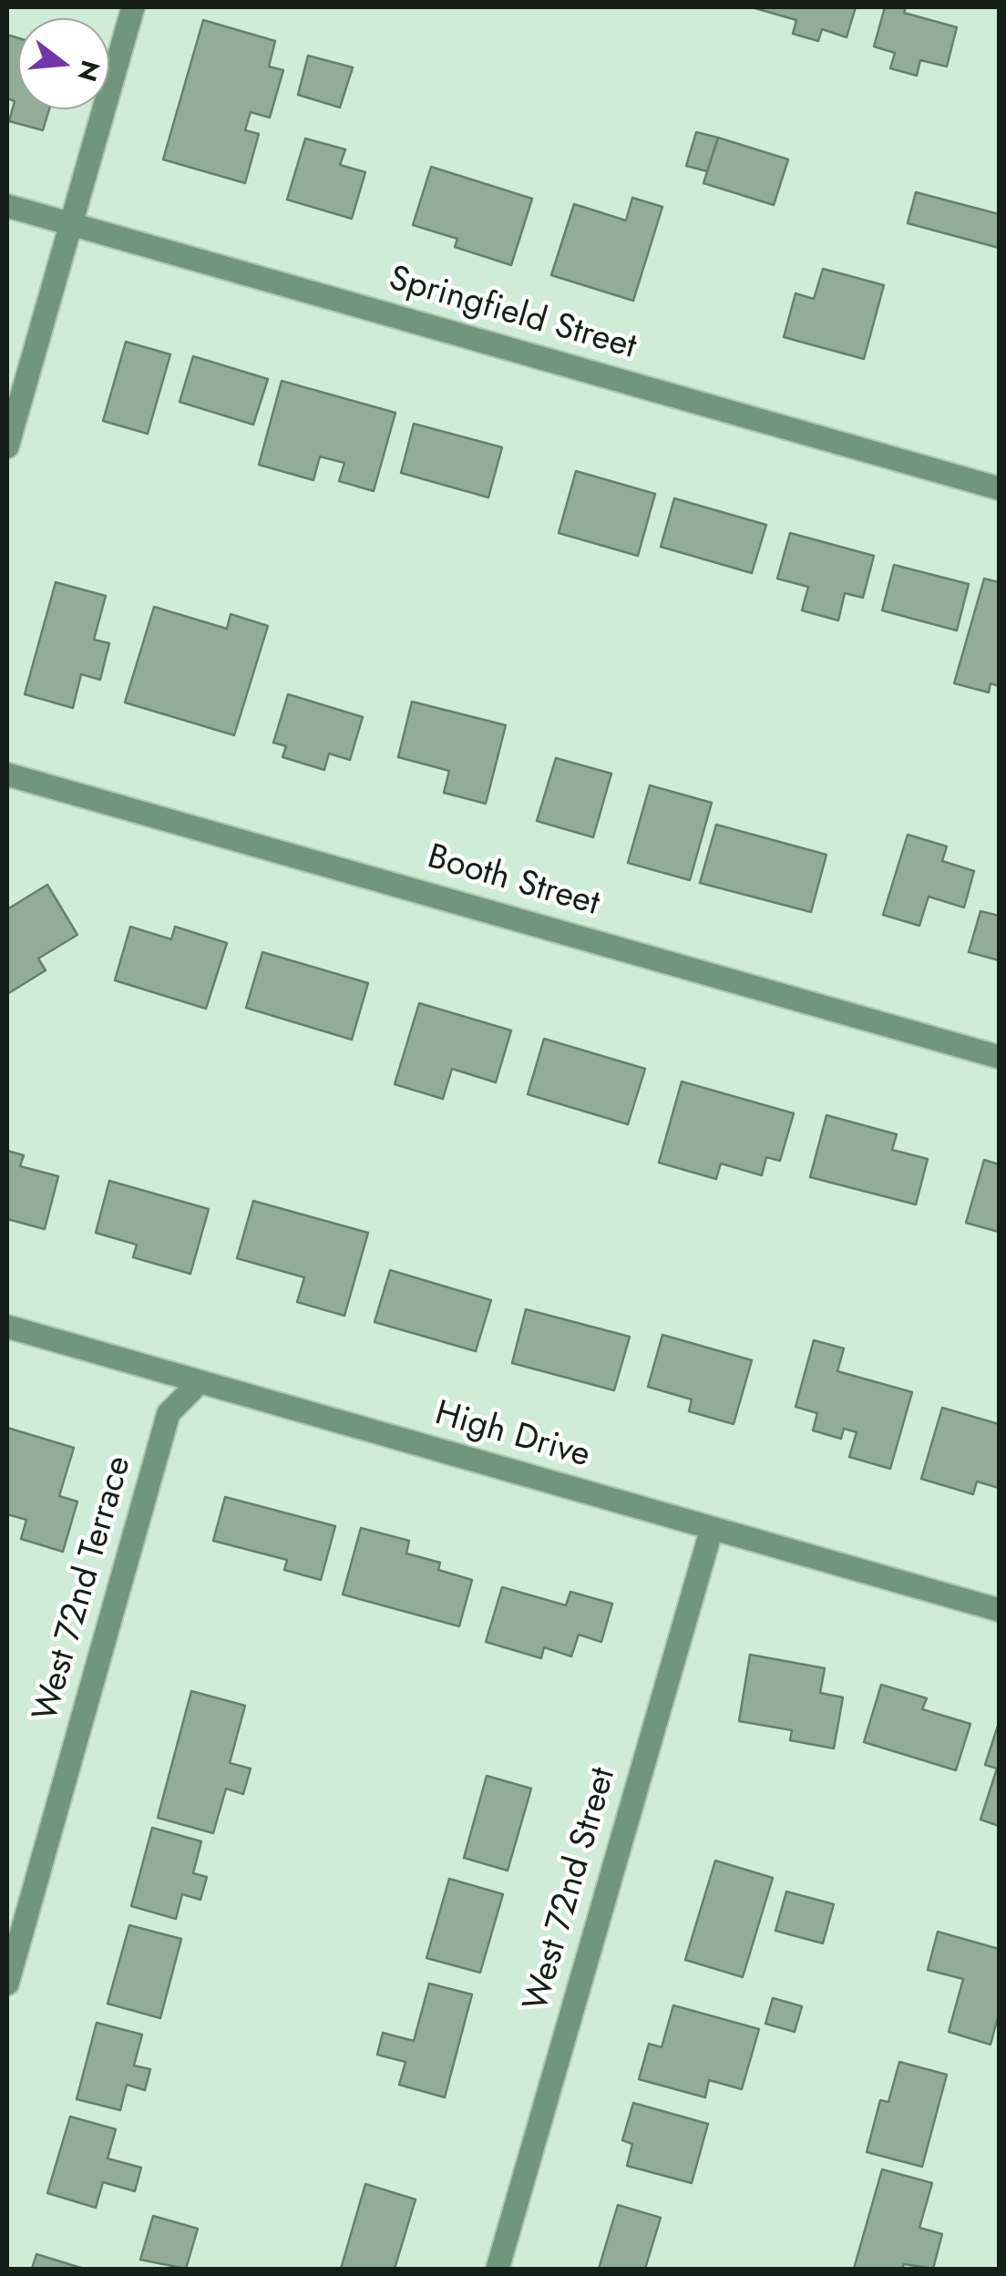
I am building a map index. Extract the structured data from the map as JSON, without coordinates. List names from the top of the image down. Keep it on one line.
{"streets":{"street":["Springfield Street","Booth Street","High Drive","West 72nd Terrace","West 72nd Street"]},"crossings":[["High Drive","West 72nd Terrace"],["High Drive","West 72nd Street"]],"north":"right"}
